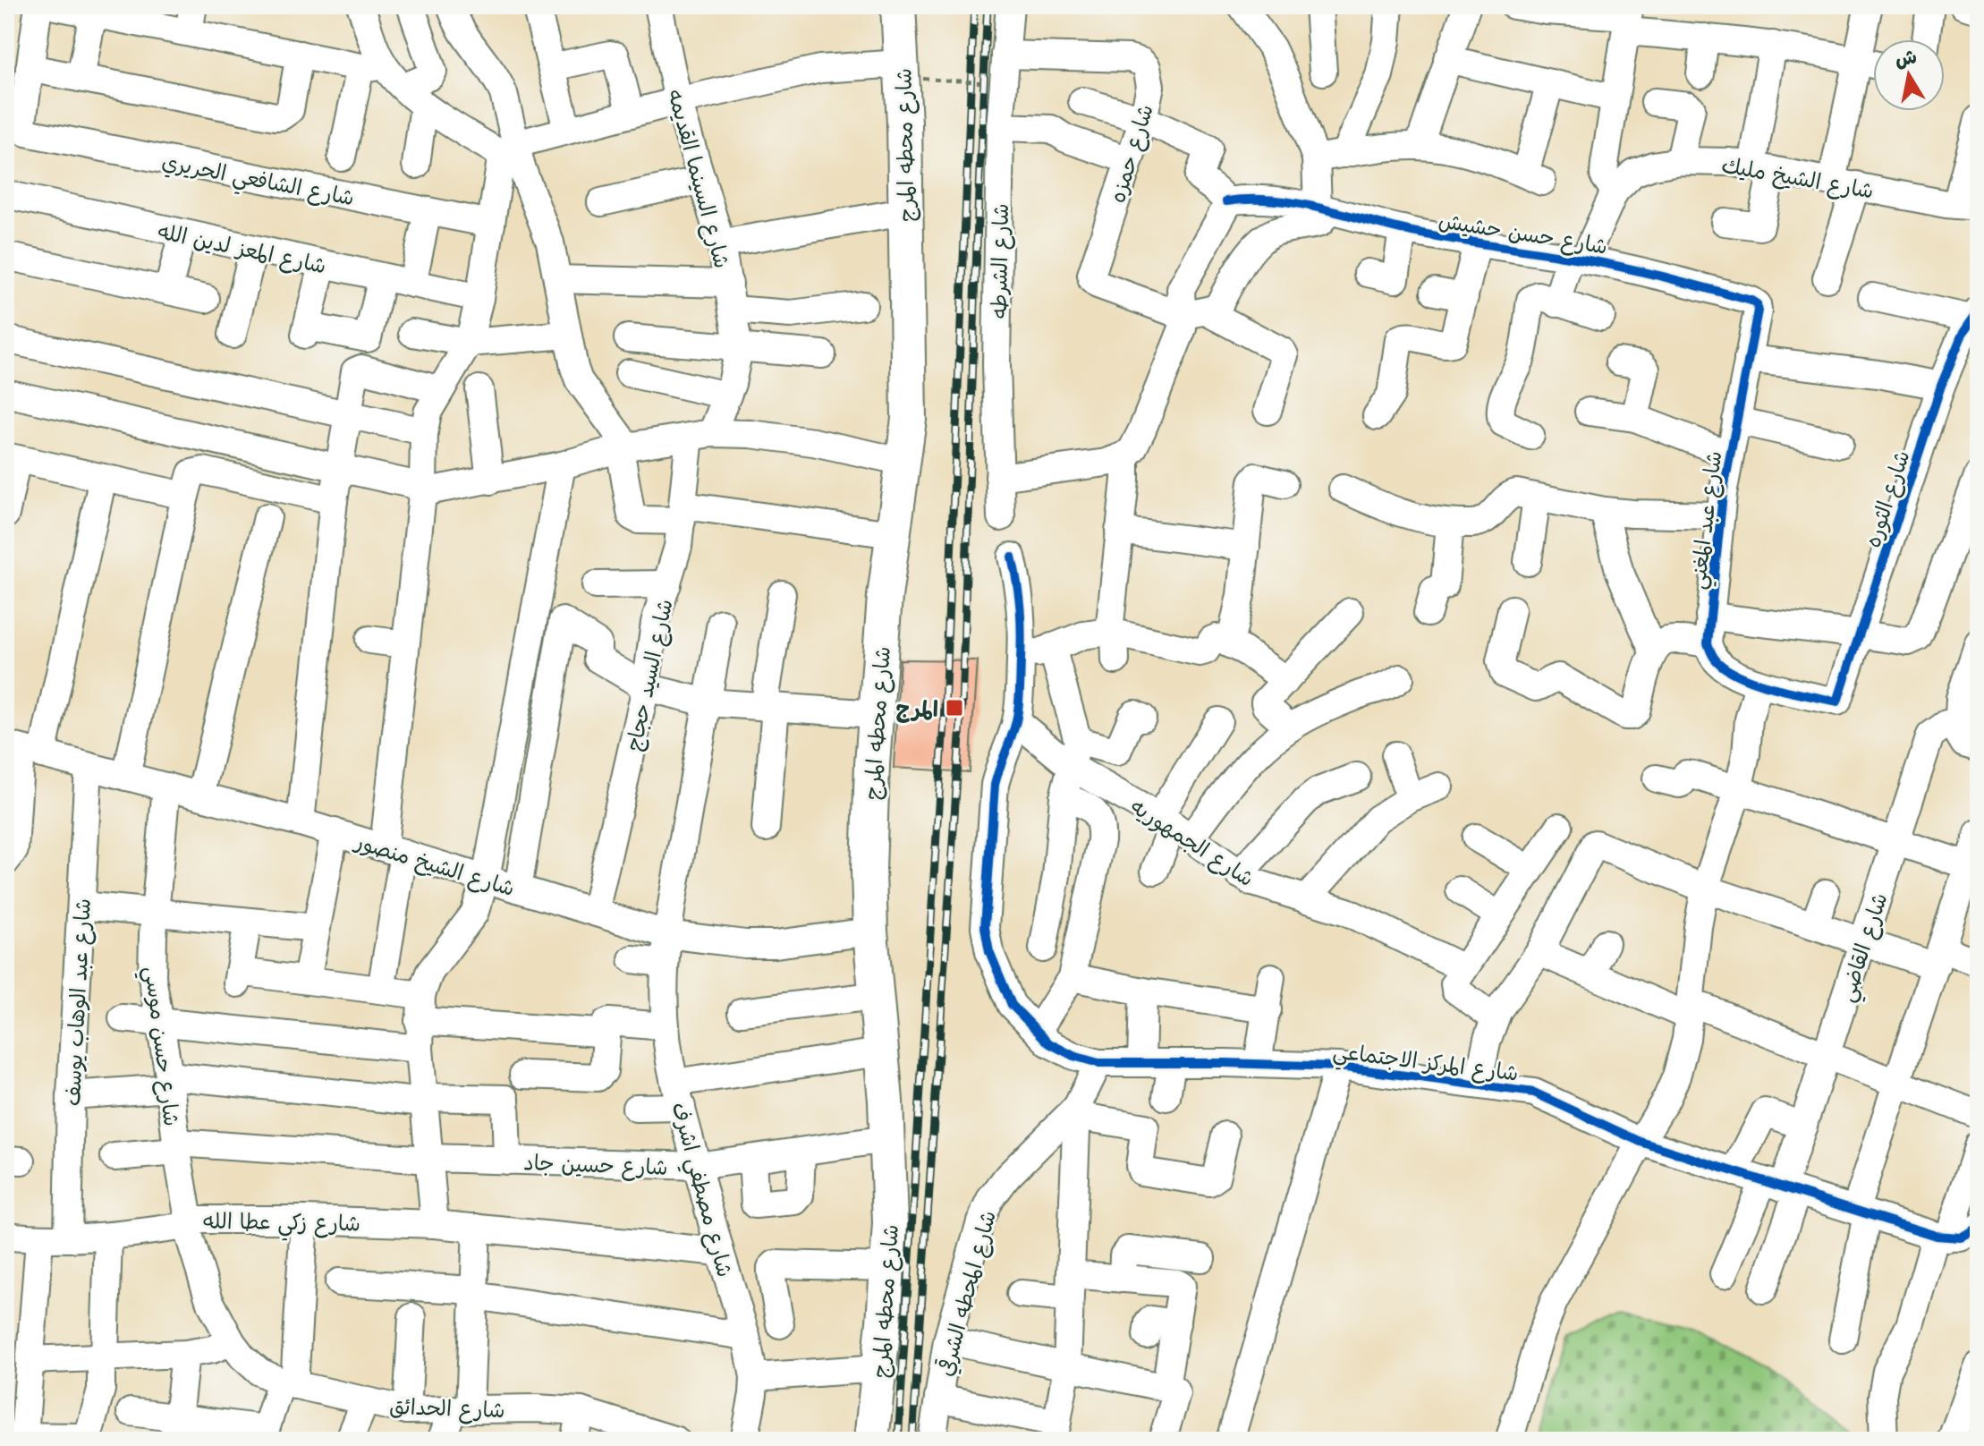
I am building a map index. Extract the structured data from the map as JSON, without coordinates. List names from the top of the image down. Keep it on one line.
{"streets":{"main road":["شارع محطه المرج"],"street":["شارع حمزه","شارع الشيخ مليك","شارع الشافعي الحريري","شارع السينما القديمه","شارع حسن حشيش","شارع المعز لدين الله","شارع الشرطه","شارع الثوره","شارع عبد المغني","شارع السيد حجاج","شارع الجمهوريه","شارع الشيخ منصور","شارع القاضي","شارع عبد الوهاب يوسف","شارع حسن موسي","شارع المركز الاجتماعي","شارع حسين جاد","شارع مصطفي اشرف","شارع زكي عطا الله","شارع المحطه الشرقي","شارع الحدائق"]},"crossings":[["شارع محطه المرج","شارع الشيخ منصور"],["شارع محطه المرج","شارع حسين جاد"],["شارع حمزه","شارع الشرطه"],["شارع الشيخ مليك","شارع حسن حشيش"],["شارع السينما القديمه","شارع السيد حجاج"],["شارع حسن حشيش","شارع عبد المغني"],["شارع السيد حجاج","شارع الشيخ منصور"],["شارع الشيخ منصور","شارع عبد الوهاب يوسف"],["شارع الشيخ منصور","شارع حسن موسي"],["شارع الشيخ منصور","شارع مصطفي اشرف"],["شارع القاضي","شارع المركز الاجتماعي"],["شارع عبد الوهاب يوسف","شارع زكي عطا الله"],["شارع حسن موسي","شارع حسين جاد"],["شارع حسن موسي","شارع زكي عطا الله"],["شارع حسن موسي","شارع الحدائق"],["شارع المركز الاجتماعي","شارع المحطه الشرقي"],["شارع حسين جاد","شارع مصطفي اشرف"],["شارع مصطفي اشرف","شارع زكي عطا الله"],["شارع زكي عطا الله","شارع الحدائق"]],"places":{"transit":["المرج"]},"north":"top"}
